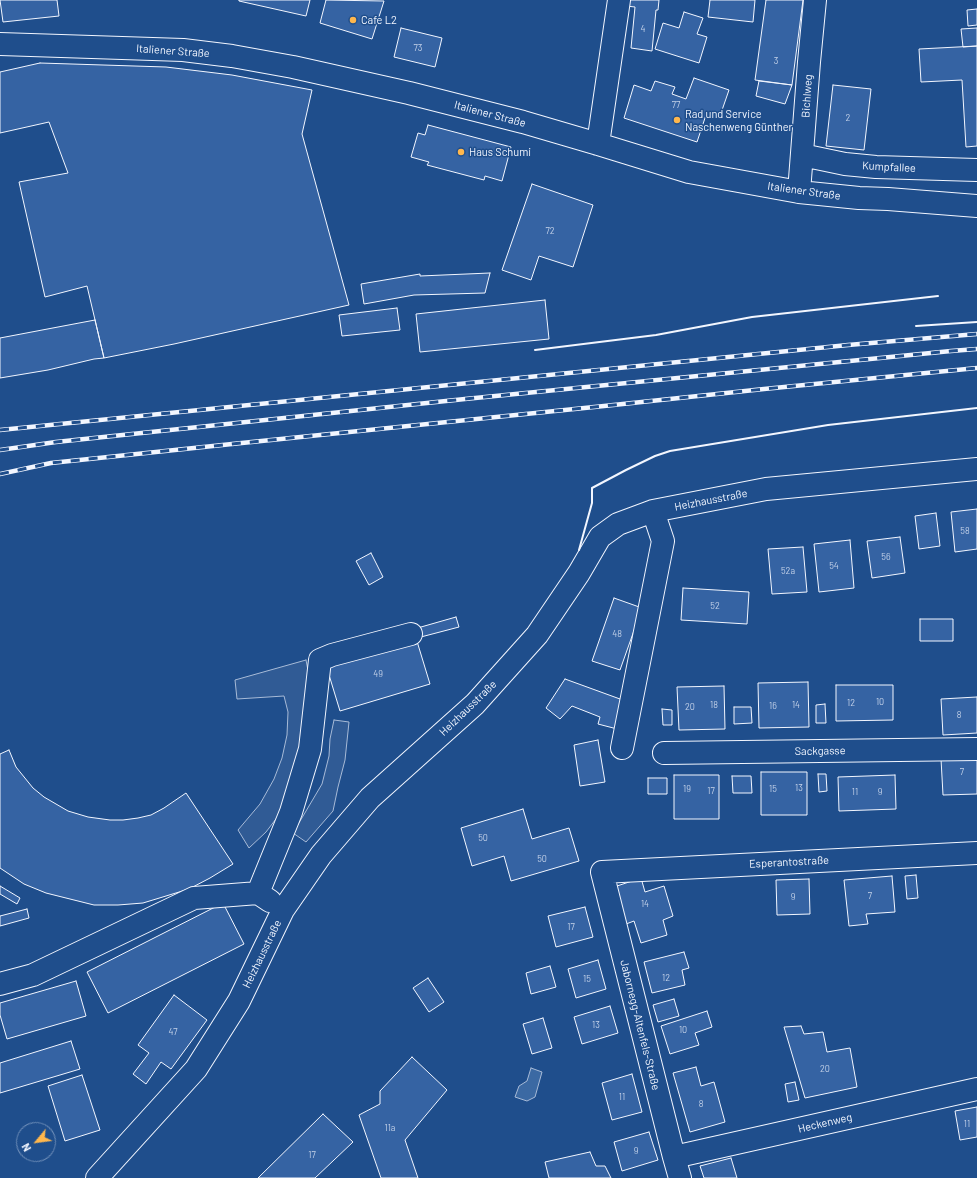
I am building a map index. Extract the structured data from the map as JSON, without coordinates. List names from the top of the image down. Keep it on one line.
{"streets":{"street":["Italiener Straße","Bichlweg","Kumpfallee","Heizhausstraße","Sackgasse","Esperantostraße","Jabornegg-Altenfels-Straße","Heckenweg"]},"crossings":[["Italiener Straße","Bichlweg"],["Bichlweg","Kumpfallee"],["Esperantostraße","Jabornegg-Altenfels-Straße"],["Jabornegg-Altenfels-Straße","Heckenweg"]],"places":["Cafe L2","Rad und Service Naschenweng Günther","Haus Schumi"],"house_numbers":["4","73","3","77","2","72","58","56","54","52a","52","48","49","10","12","18","14","16","20","8","7","13","19","15","17","11","9","50","50","7","9","14","17","12","15","13","10","47","20","11","8","11","11a","9","17"],"north":"bottom left"}
